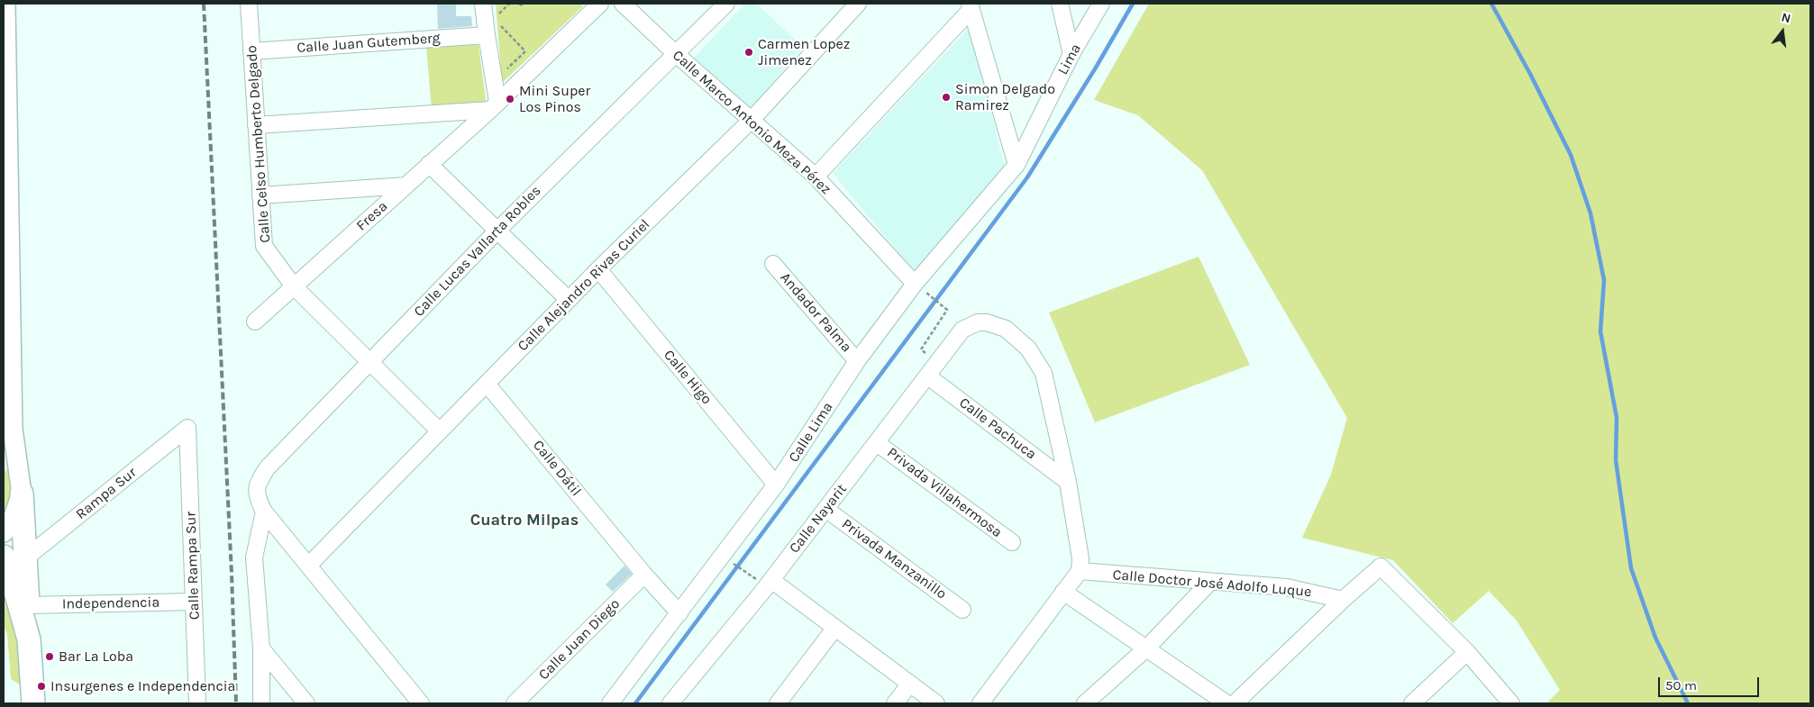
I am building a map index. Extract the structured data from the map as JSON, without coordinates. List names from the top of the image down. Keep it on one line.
{"streets":{"street":["Calle Juan Gutemberg","Lima","Calle Marco Antonio Meza Pérez","Calle Celso Humberto Delgado","Fresa","Calle Lucas Vallarta Robles","Calle Alejandro Rivas Curiel","Andador Palma","Calle Higo","Calle Pachuca","Calle Lima","Calle Dátil","Privada Villahermosa","Rampa Sur","Calle Nayarit","Privada Manzanillo","Calle Rampa Sur","Calle Doctor José Adolfo Luque","Independencia","Calle Juan Diego"]},"crossings":[["Calle Juan Gutemberg","Calle Celso Humberto Delgado"],["Lima","Calle Lima"],["Calle Marco Antonio Meza Pérez","Calle Lucas Vallarta Robles"],["Calle Marco Antonio Meza Pérez","Calle Alejandro Rivas Curiel"],["Calle Marco Antonio Meza Pérez","Calle Lima"],["Calle Celso Humberto Delgado","Fresa"],["Calle Celso Humberto Delgado","Calle Lucas Vallarta Robles"],["Calle Celso Humberto Delgado","Calle Alejandro Rivas Curiel"],["Calle Alejandro Rivas Curiel","Calle Higo"],["Calle Alejandro Rivas Curiel","Calle Dátil"],["Andador Palma","Calle Lima"],["Calle Higo","Calle Lima"],["Calle Pachuca","Calle Nayarit"],["Calle Lima","Calle Dátil"],["Calle Dátil","Calle Juan Diego"],["Privada Villahermosa","Calle Nayarit"],["Rampa Sur","Calle Rampa Sur"],["Calle Nayarit","Privada Manzanillo"],["Calle Rampa Sur","Independencia"]],"districts":["Cuatro Milpas"],"places":["Carmen Lopez Jimenez","Simon Delgado Ramirez","Mini Super Los Pinos","Bar La Loba","Insurgenes e Independencia"],"scale_bar":"50 m","north":"top"}
